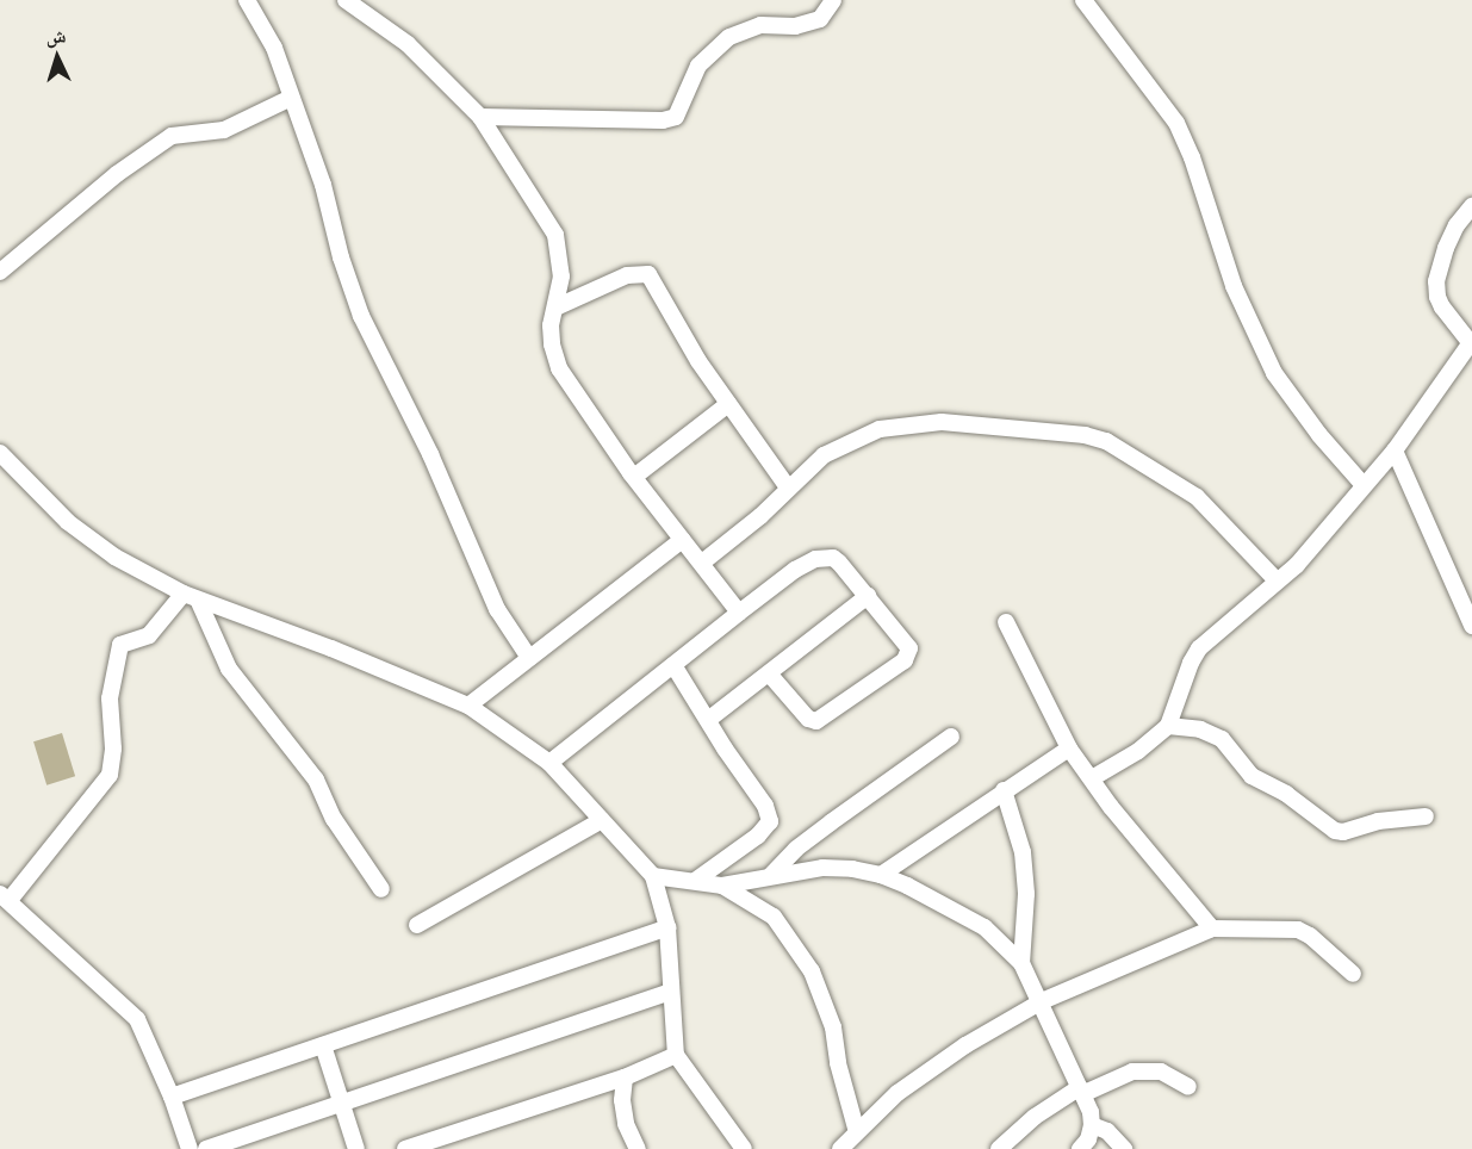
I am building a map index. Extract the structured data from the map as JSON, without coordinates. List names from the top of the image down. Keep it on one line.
{"north":"top"}
